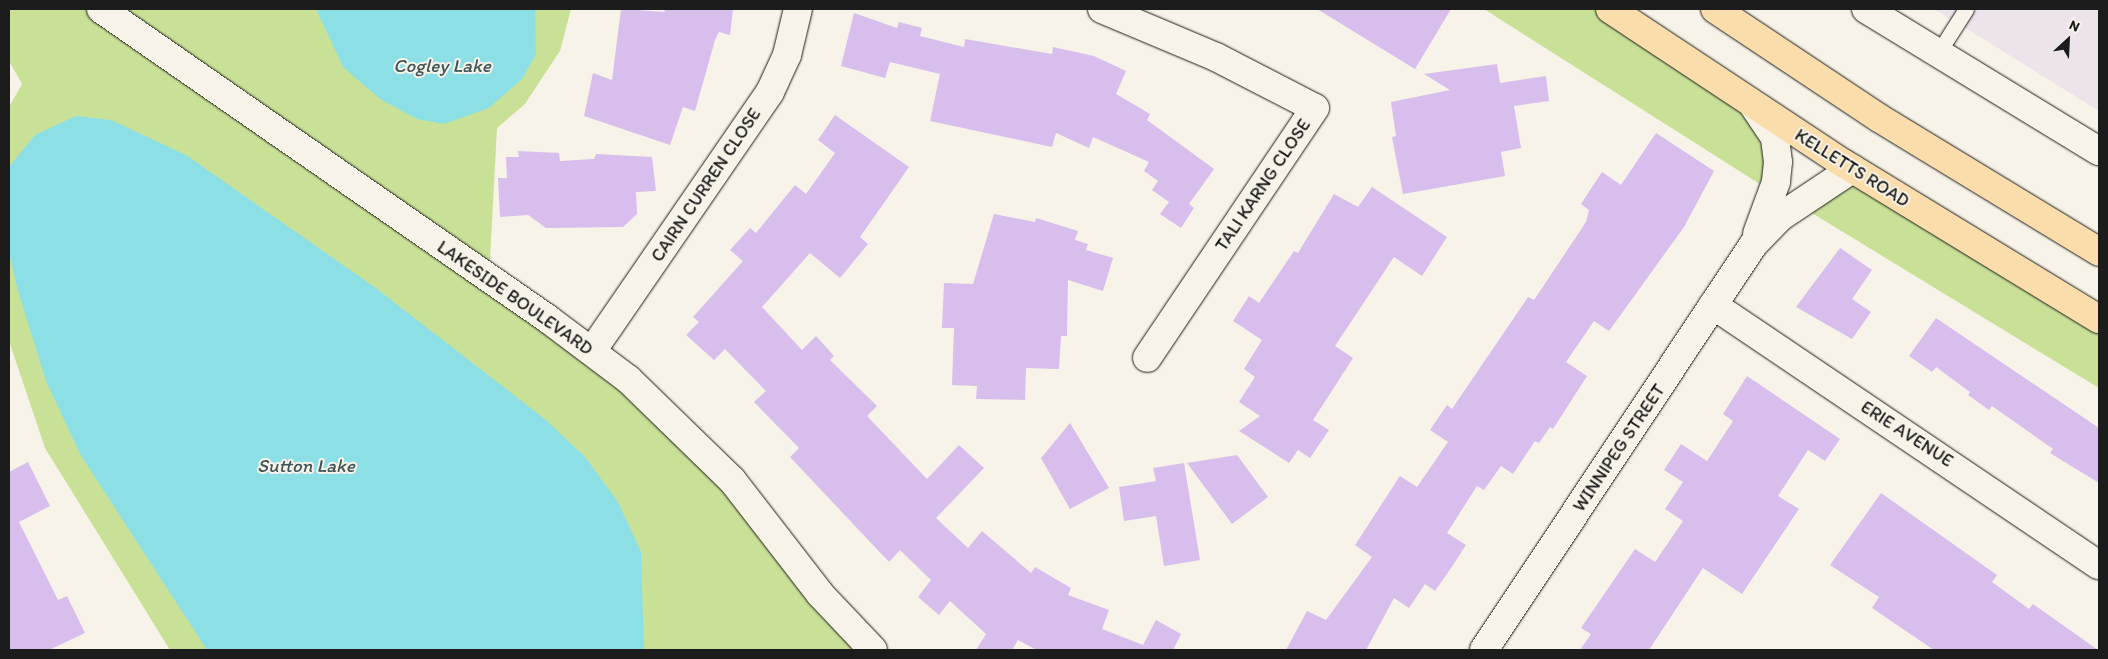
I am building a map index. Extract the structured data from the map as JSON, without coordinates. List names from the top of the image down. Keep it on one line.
{"streets":{"main road":["KELLETTS ROAD"],"street":["CAIRN CURREN CLOSE","TALI KARNG CLOSE","LAKESIDE BOULEVARD","ERIE AVENUE","WINNIPEG STREET"]},"crossings":[["KELLETTS ROAD","WINNIPEG STREET"],["CAIRN CURREN CLOSE","LAKESIDE BOULEVARD"],["ERIE AVENUE","WINNIPEG STREET"]],"water":["Cogley Lake","Sutton Lake"],"north":"top right"}
